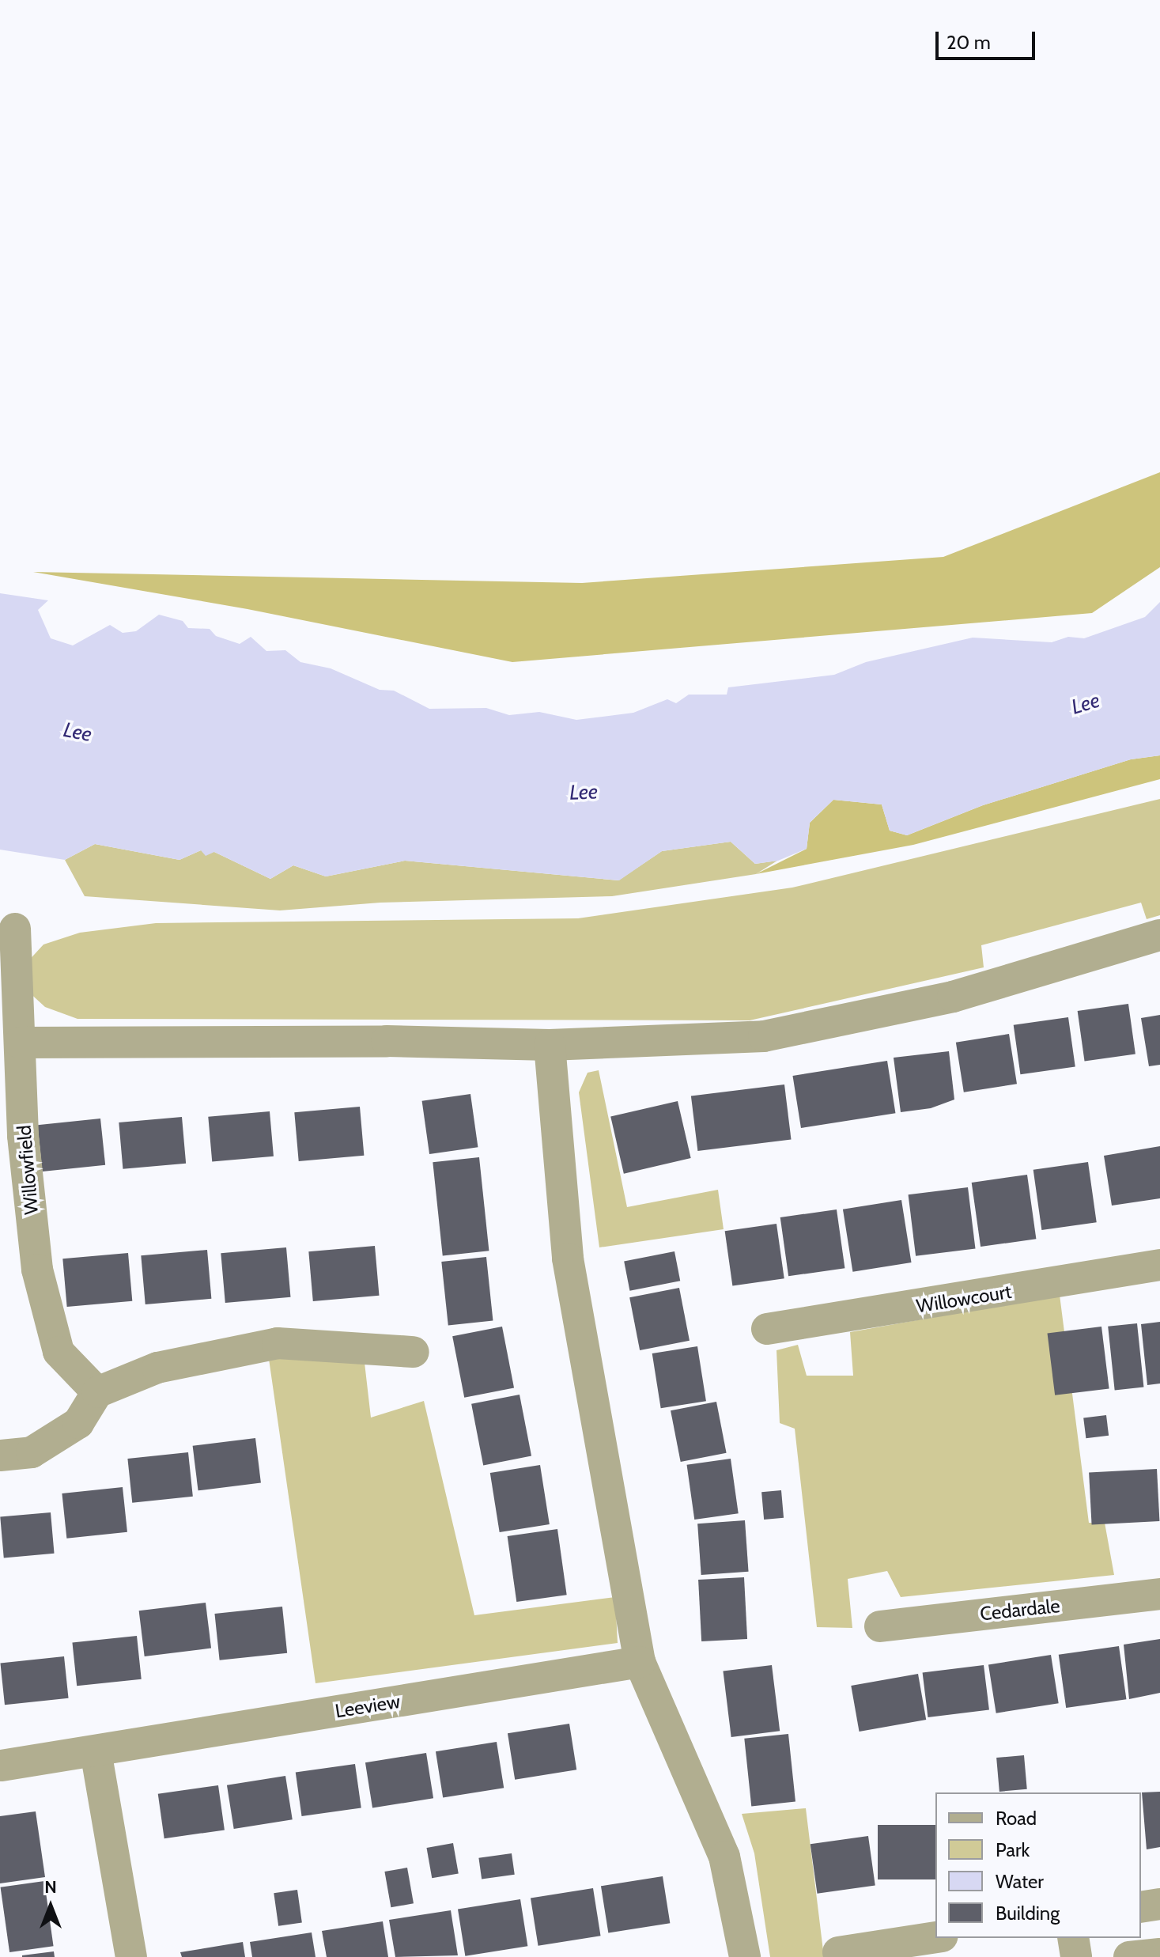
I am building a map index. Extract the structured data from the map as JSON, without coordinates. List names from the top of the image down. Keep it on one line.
{"streets":{"street":["Willowfield","Willowcourt","Cedardale","Leeview"]},"water":["Lee"],"legend":["Road","Park","Water","Building"],"scale_bar":"20 m","north":"top"}
